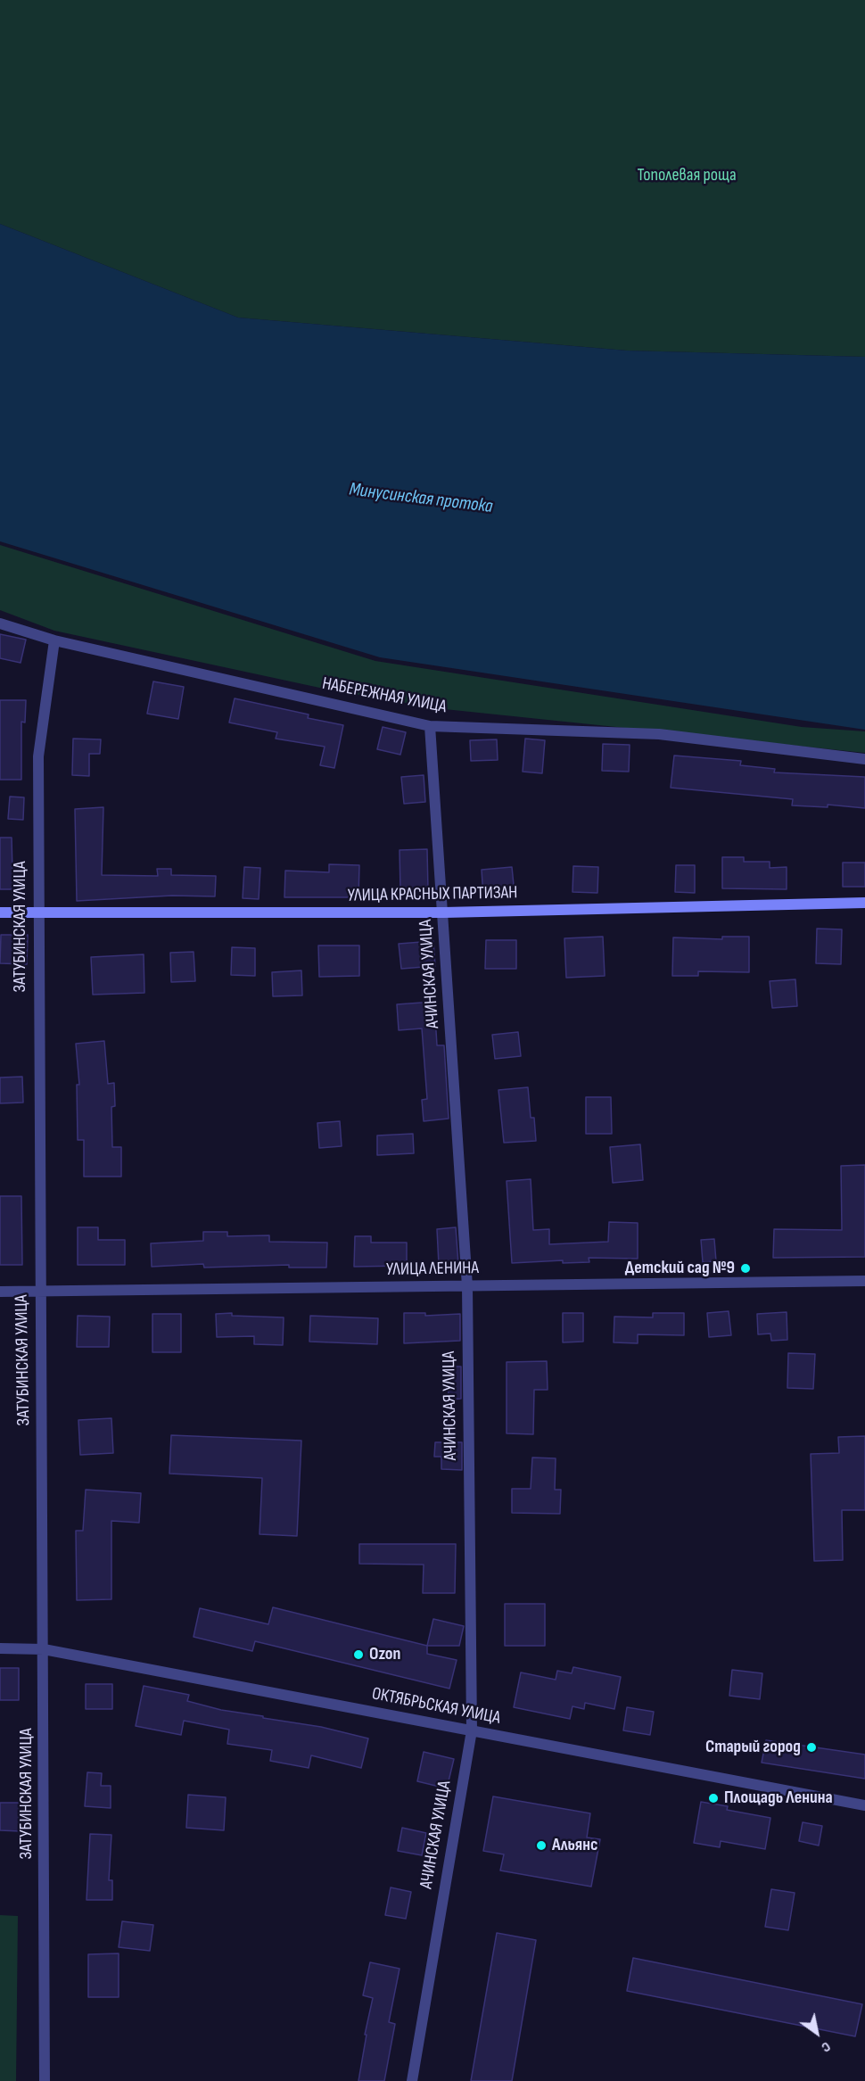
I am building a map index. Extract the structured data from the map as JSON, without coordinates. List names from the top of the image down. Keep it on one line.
{"streets":{"main road":["УЛИЦА КРАСНЫХ ПАРТИЗАН"],"street":["НАБЕРЕЖНАЯ УЛИЦА","ЗАТУБИНСКАЯ УЛИЦА","АЧИНСКАЯ УЛИЦА","УЛИЦА ЛЕНИНА","ОКТЯБРЬСКАЯ УЛИЦА"]},"crossings":[["НАБЕРЕЖНАЯ УЛИЦА","ЗАТУБИНСКАЯ УЛИЦА"],["НАБЕРЕЖНАЯ УЛИЦА","АЧИНСКАЯ УЛИЦА"],["УЛИЦА КРАСНЫХ ПАРТИЗАН","ЗАТУБИНСКАЯ УЛИЦА"],["УЛИЦА КРАСНЫХ ПАРТИЗАН","АЧИНСКАЯ УЛИЦА"],["ЗАТУБИНСКАЯ УЛИЦА","УЛИЦА ЛЕНИНА"],["ЗАТУБИНСКАЯ УЛИЦА","ОКТЯБРЬСКАЯ УЛИЦА"],["АЧИНСКАЯ УЛИЦА","УЛИЦА ЛЕНИНА"],["АЧИНСКАЯ УЛИЦА","ОКТЯБРЬСКАЯ УЛИЦА"]],"water":["Минусинская протока"],"parks":["Тополевая роща"],"places":["Детский сад №9","Ozon","Старый город","Площадь Ленина","Альянс"],"north":"bottom right"}
